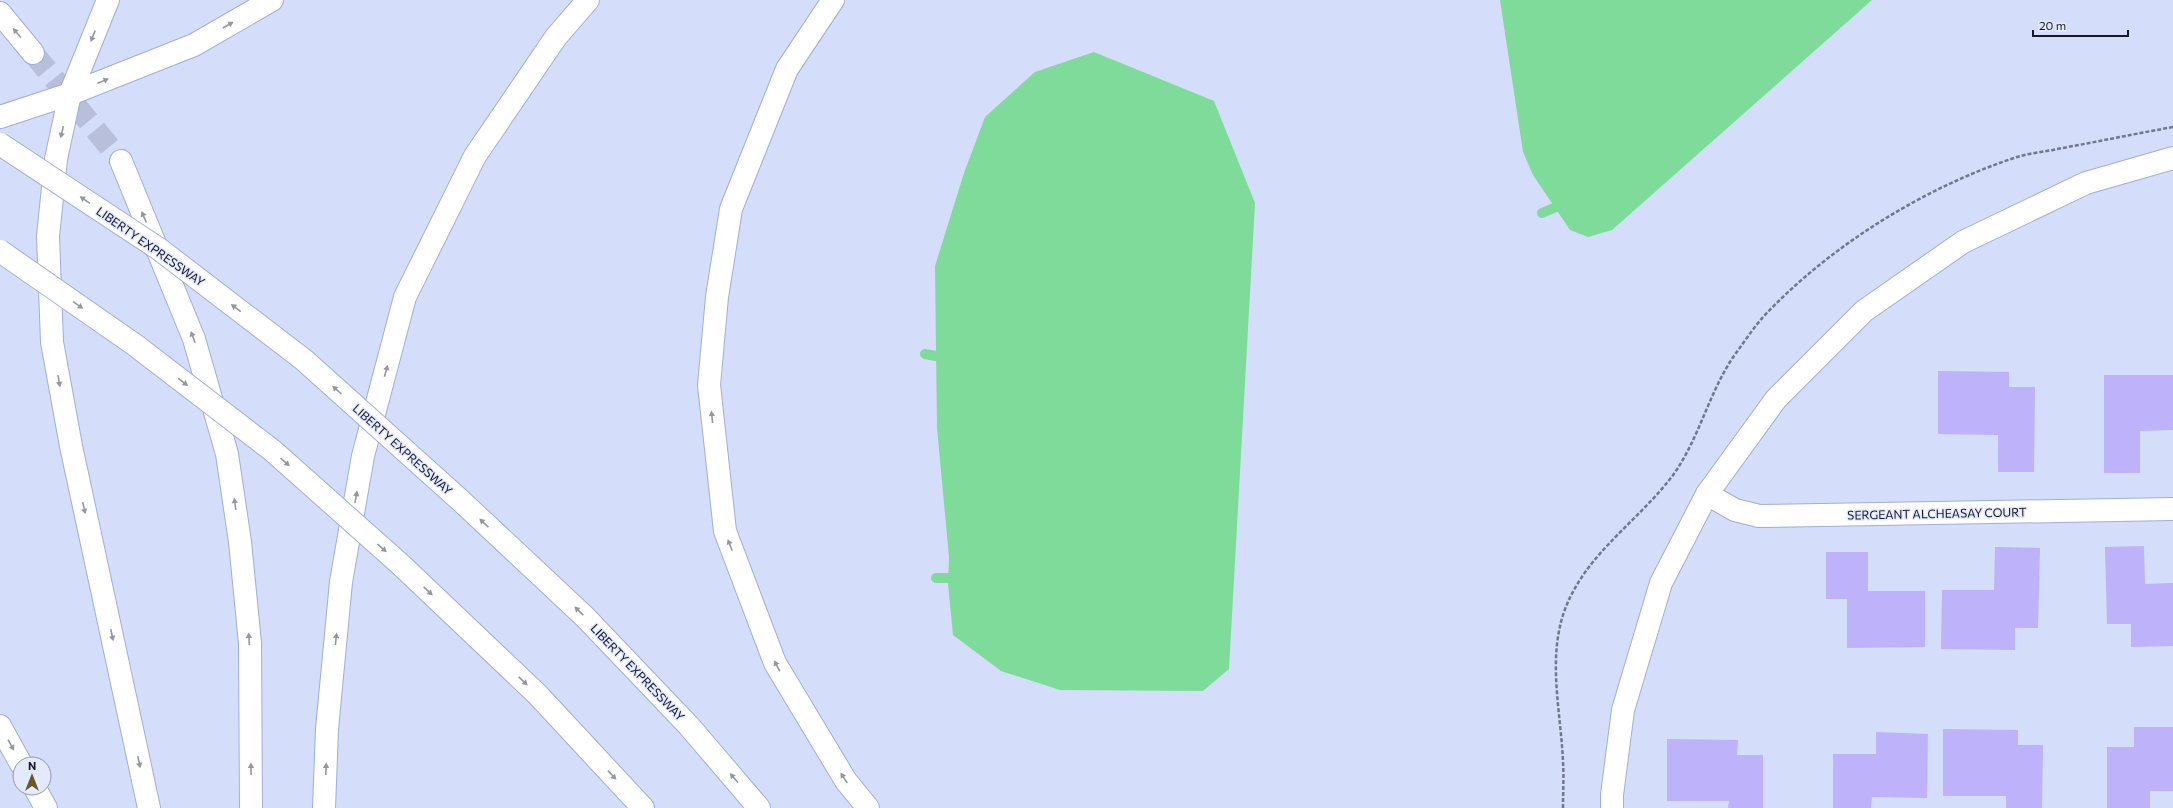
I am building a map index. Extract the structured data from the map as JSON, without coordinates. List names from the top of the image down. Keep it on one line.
{"streets":{"main road":["LIBERTY EXPRESSWAY","SERGEANT ALCHEASAY COURT"]},"scale_bar":"20 m","north":"top"}
